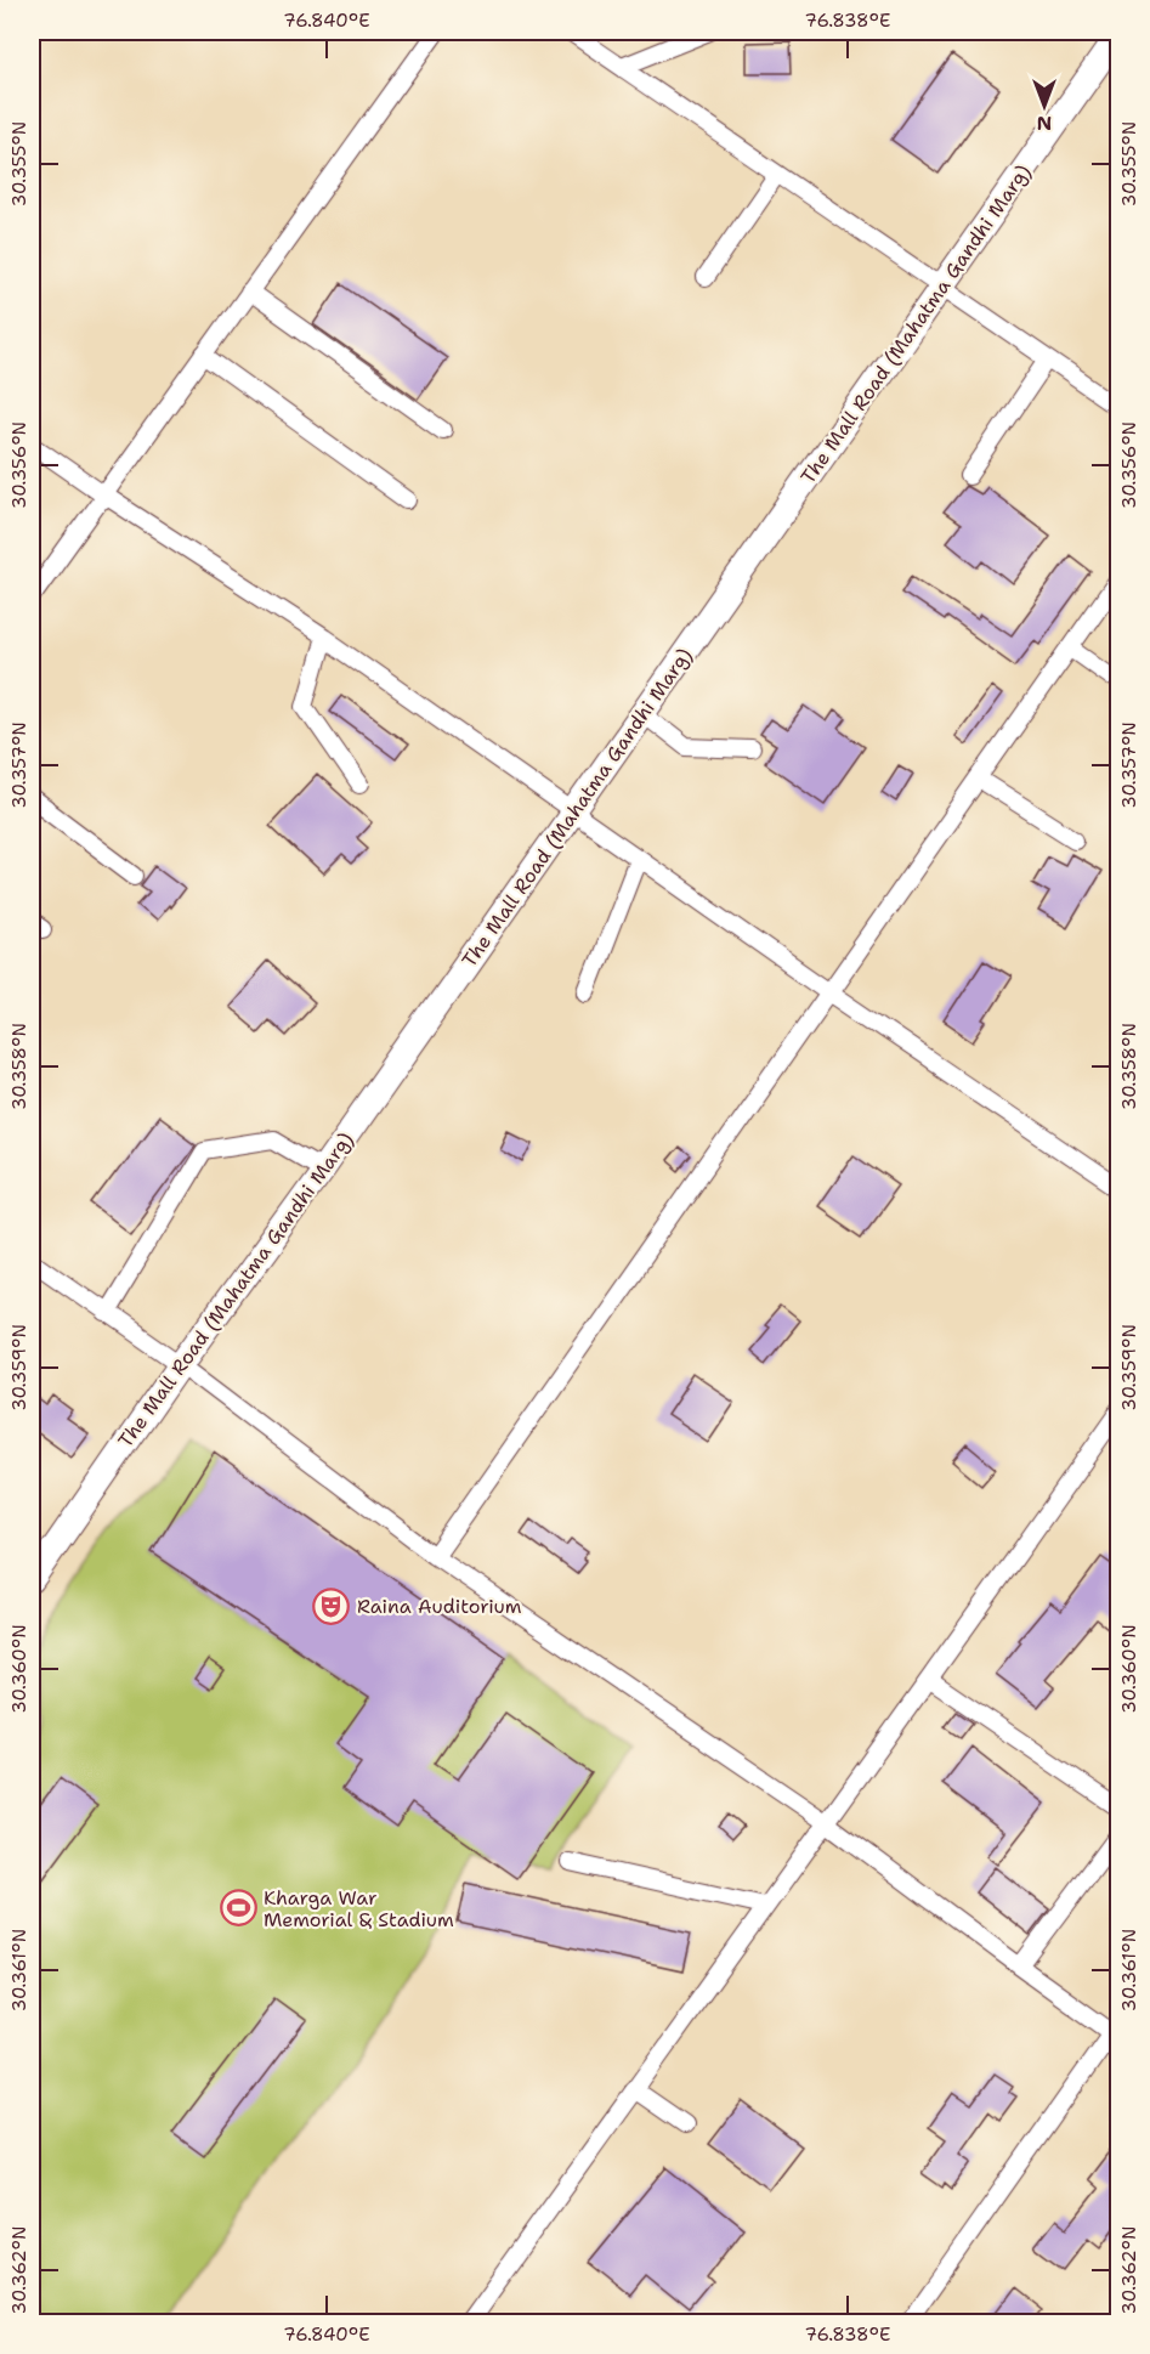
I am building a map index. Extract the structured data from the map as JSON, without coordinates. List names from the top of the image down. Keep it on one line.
{"streets":{"street":["The Mall Road (Mahatma Gandhi Marg)"]},"places":{"theatre":["Raina Auditorium"],"sports":["Kharga War Memorial & Stadium"]},"north":"bottom","coordinates":["76.840°E","76.838°E","30.355°N","30.356°N","30.357°N","30.358°N","30.359°N","30.360°N","30.361°N","30.362°N"]}
